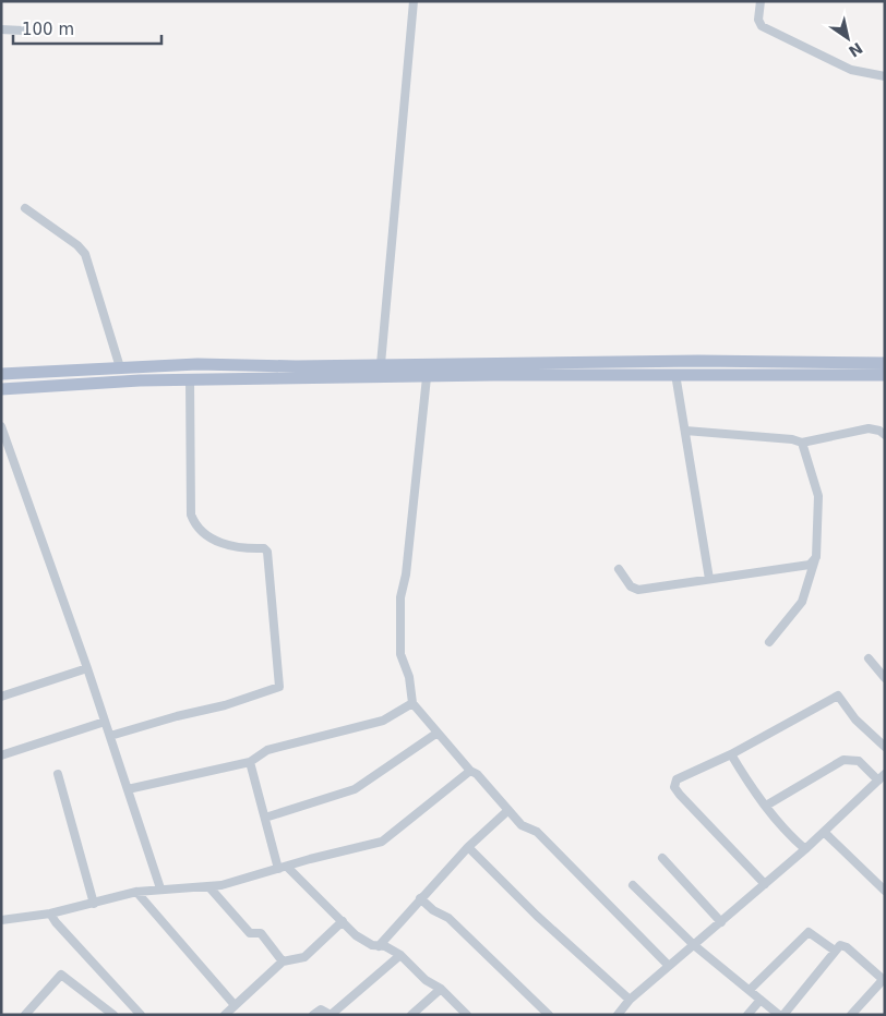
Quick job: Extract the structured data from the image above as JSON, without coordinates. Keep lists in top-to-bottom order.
{
  "scale_bar": "100 m",
  "north": "bottom right"
}
